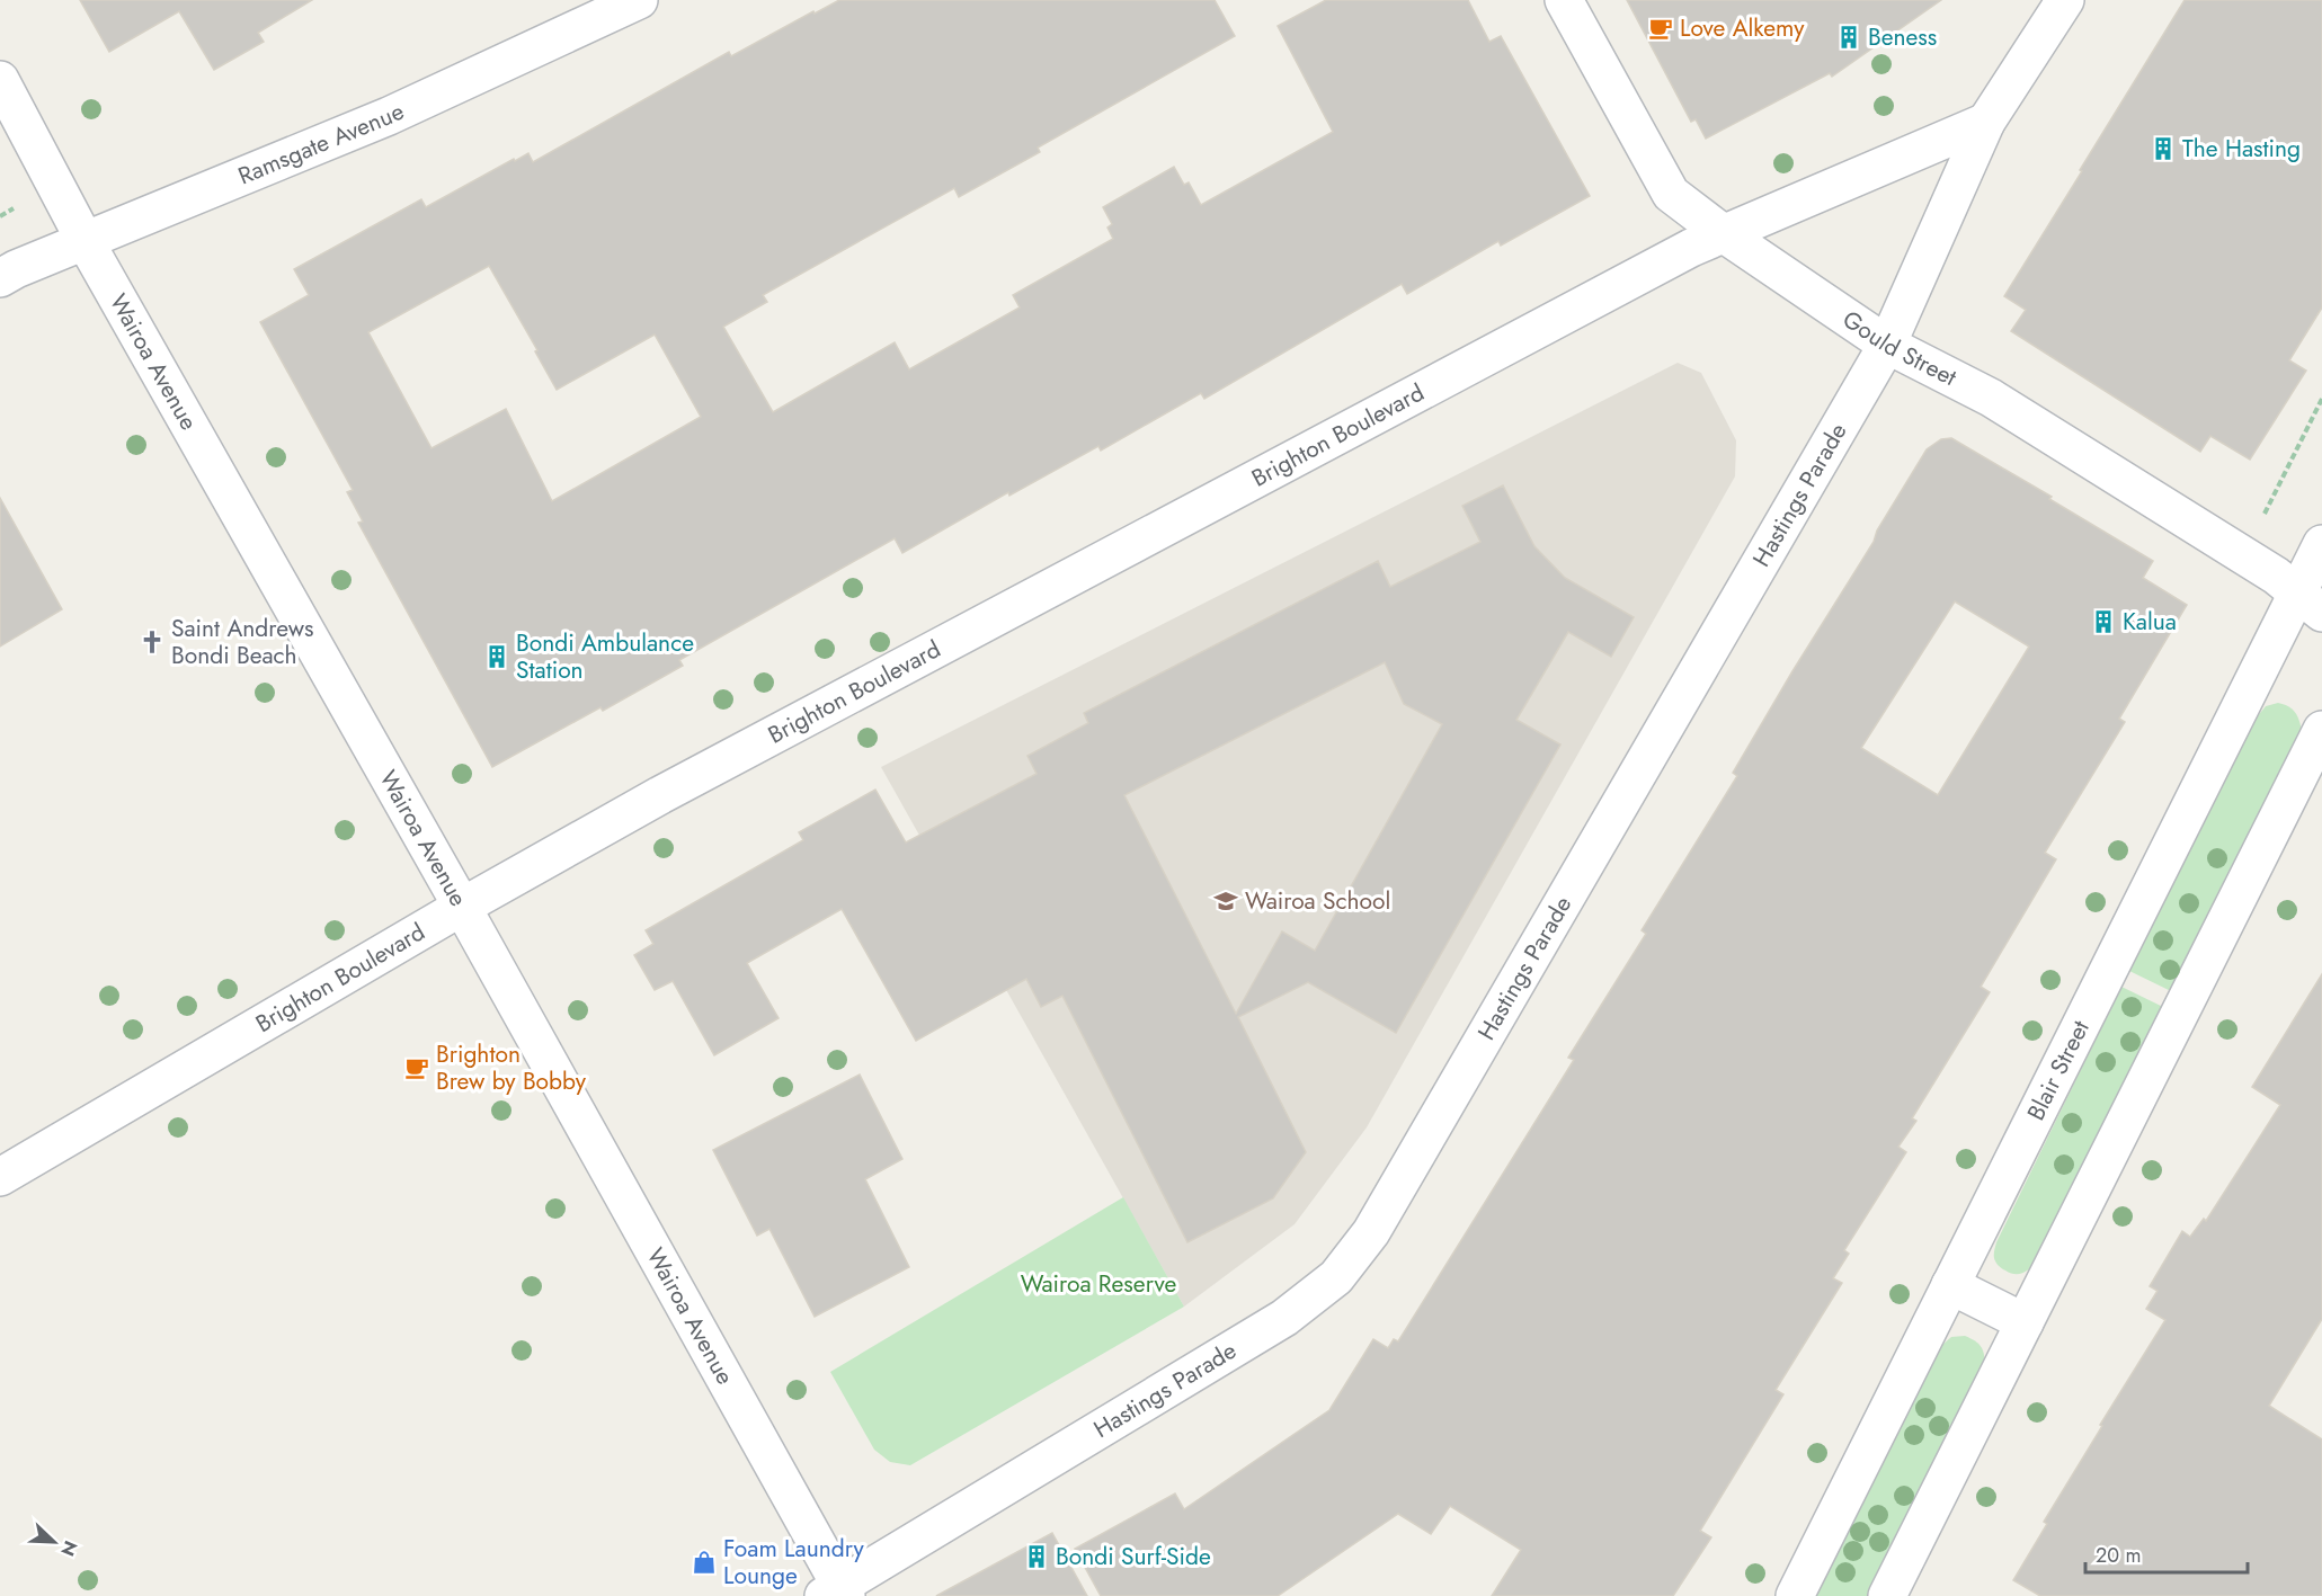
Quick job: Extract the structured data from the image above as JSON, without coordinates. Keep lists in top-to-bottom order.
{
  "streets": {
    "street": [
      "Ramsgate Avenue",
      "Gould Street",
      "Wairoa Avenue",
      "Brighton Boulevard",
      "Hastings Parade",
      "Blair Street"
    ]
  },
  "crossings": [
    ["Ramsgate Avenue", "Wairoa Avenue"],
    ["Gould Street", "Brighton Boulevard"],
    ["Gould Street", "Hastings Parade"],
    ["Gould Street", "Blair Street"],
    ["Wairoa Avenue", "Brighton Boulevard"],
    ["Wairoa Avenue", "Hastings Parade"]
  ],
  "parks": ["Wairoa Reserve"],
  "places": {
    "cafe": ["Love Alkemy", "Brighton Brew by Bobby"],
    "building": [
      "Beness",
      "The Hasting",
      "Kalua",
      "Bondi Ambulance Station",
      "Bondi Surf-Side"
    ],
    "church": ["Saint Andrews Bondi Beach"],
    "school or university": ["Wairoa School"],
    "shop": ["Foam Laundry Lounge"]
  },
  "scale_bar": "20 m",
  "north": "bottom right"
}
